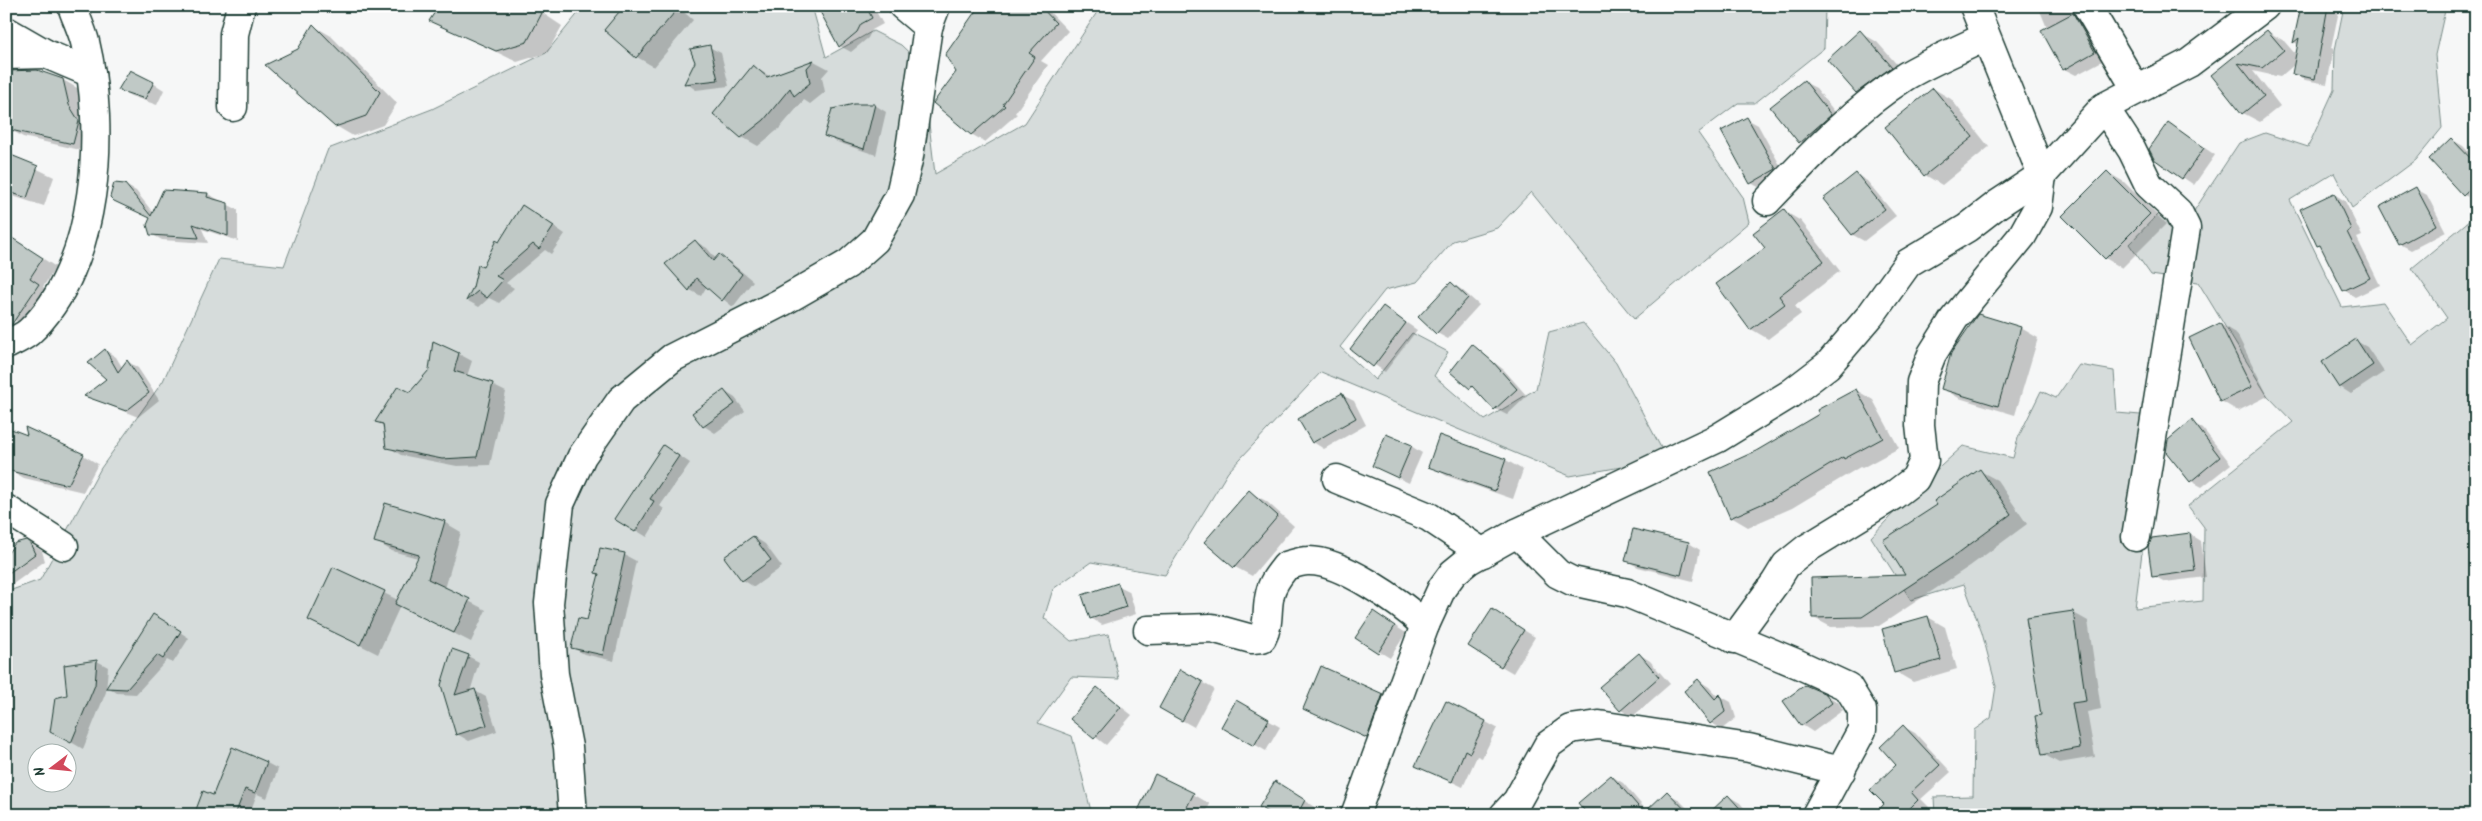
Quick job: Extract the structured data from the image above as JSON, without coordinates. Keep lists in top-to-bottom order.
{
  "north": "left"
}
